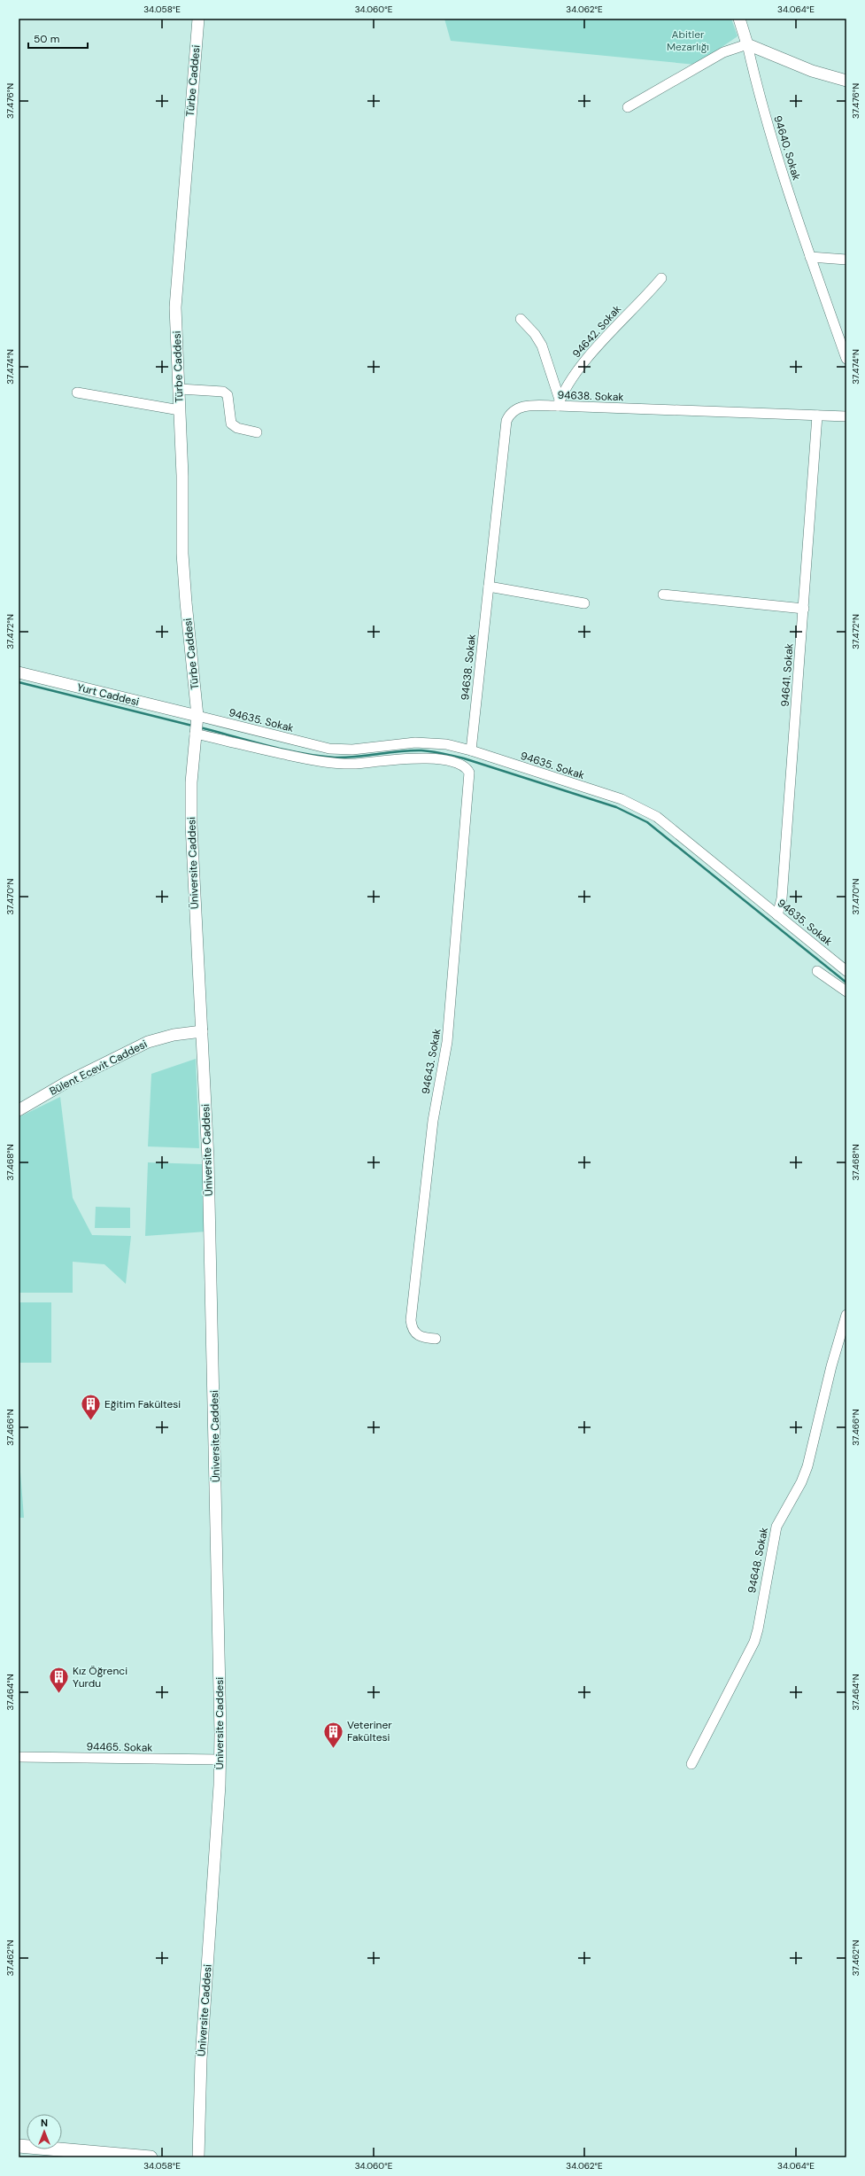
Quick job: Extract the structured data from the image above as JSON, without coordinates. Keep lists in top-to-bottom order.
{
  "streets": {
    "street": [
      "Türbe Caddesi",
      "94640. Sokak",
      "94642. Sokak",
      "94638. Sokak",
      "94641. Sokak",
      "Yurt Caddesi",
      "94635. Sokak",
      "Üniversite Caddesi",
      "94643. Sokak",
      "Bülent Ecevit Caddesi",
      "94648. Sokak",
      "94465. Sokak"
    ]
  },
  "crossings": [
    ["Türbe Caddesi", "Yurt Caddesi"],
    ["Türbe Caddesi", "94635. Sokak"],
    ["Türbe Caddesi", "Üniversite Caddesi"],
    ["94642. Sokak", "94638. Sokak"],
    ["94638. Sokak", "94641. Sokak"],
    ["94638. Sokak", "94635. Sokak"],
    ["94641. Sokak", "94635. Sokak"],
    ["Yurt Caddesi", "94635. Sokak"],
    ["Yurt Caddesi", "Üniversite Caddesi"],
    ["94635. Sokak", "Üniversite Caddesi"],
    ["Üniversite Caddesi", "94643. Sokak"],
    ["Üniversite Caddesi", "Bülent Ecevit Caddesi"],
    ["Üniversite Caddesi", "94465. Sokak"]
  ],
  "parks": ["Abitler Mezarlığı"],
  "places": {
    "building": ["Eğitim Fakültesi", "Kız Öğrenci Yurdu", "Veteriner Fakültesi"]
  },
  "scale_bar": "50 m",
  "north": "top",
  "coordinates": [
    "34.058°E",
    "34.060°E",
    "34.062°E",
    "34.064°E",
    "37.476°N",
    "37.474°N",
    "37.472°N",
    "37.470°N",
    "37.468°N",
    "37.466°N",
    "37.464°N",
    "37.462°N"
  ]
}
